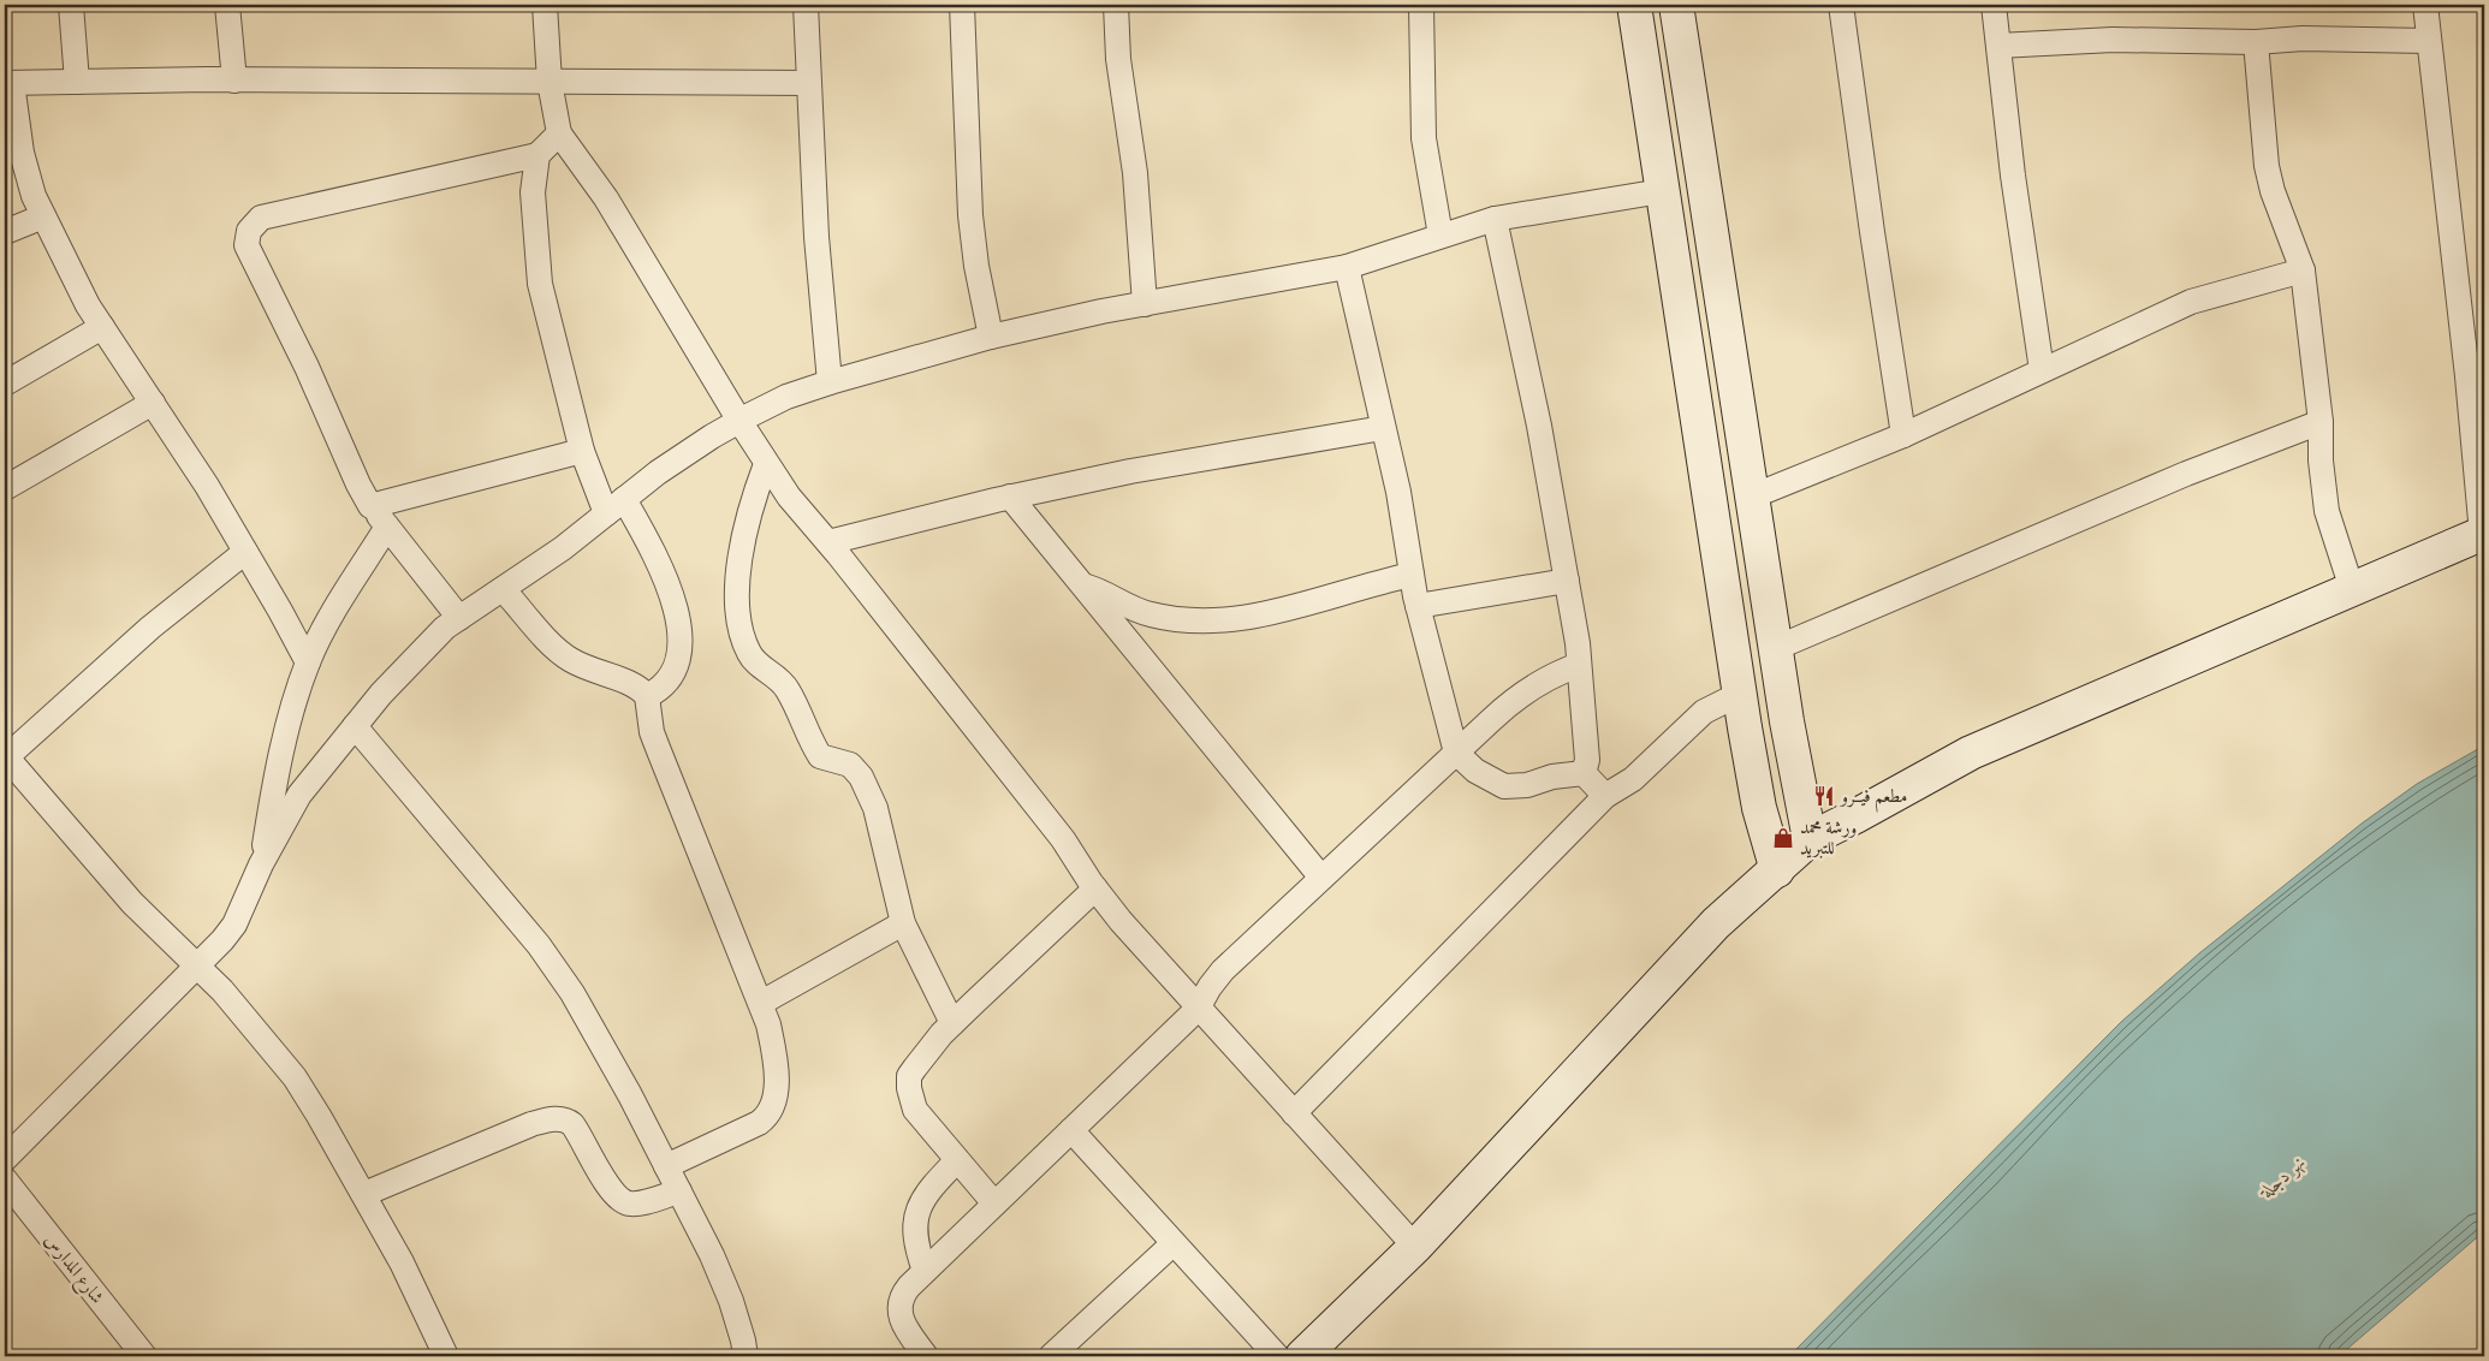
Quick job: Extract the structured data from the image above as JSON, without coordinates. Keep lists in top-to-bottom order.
{
  "streets": {
    "street": ["شارع المدارس"]
  },
  "water": ["نهر دجلة"],
  "places": {
    "restaurant": ["مطعم فيــرو"],
    "shop": ["ورشة محمد للتبريد"]
  }
}
